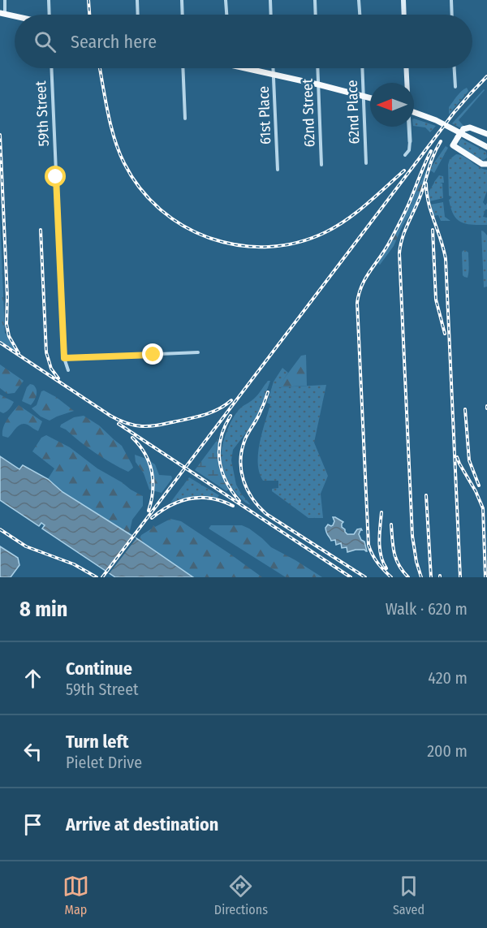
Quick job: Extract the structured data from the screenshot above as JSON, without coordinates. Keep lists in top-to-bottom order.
{
  "streets": {
    "street": [
      "62nd Place",
      "62nd Street",
      "59th Street",
      "61st Place"
    ]
  },
  "north": "left",
  "page": {
    "search": "Search here",
    "heading": ["8 min", "Walk · 620 m"],
    "list": [
      ["Continue", "59th Street", "420 m"],
      ["Turn left", "Pielet Drive", "200 m"],
      "Arrive at destination"
    ],
    "nav": ["Map", "Directions", "Saved"]
  }
}
